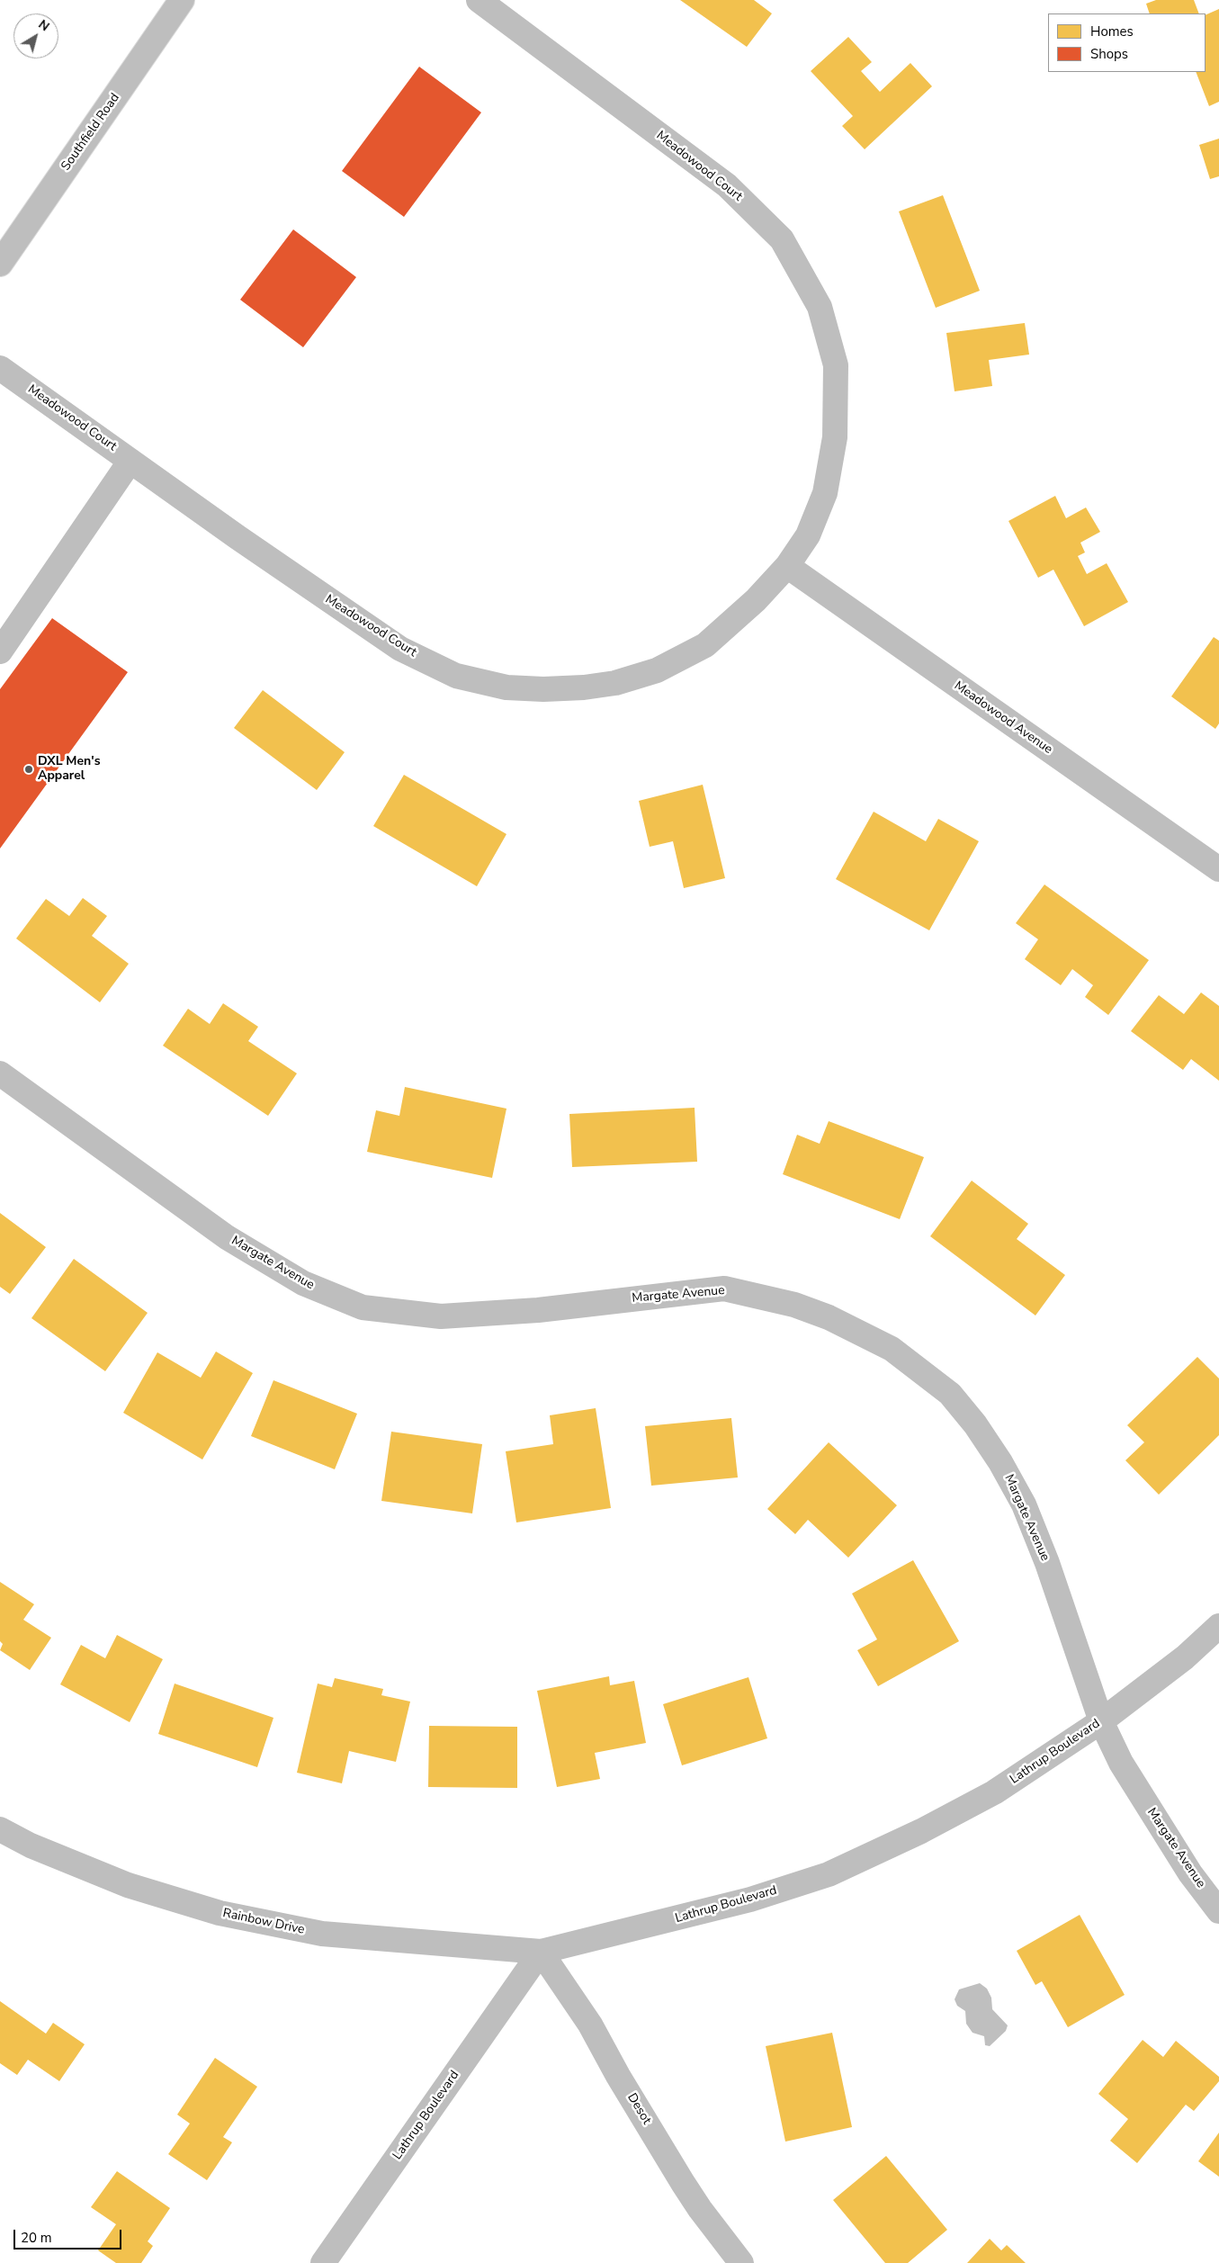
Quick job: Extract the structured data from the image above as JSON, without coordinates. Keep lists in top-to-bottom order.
{
  "streets": {
    "street": [
      "Southfield Road",
      "Meadowood Court",
      "Meadowood Avenue",
      "Margate Avenue",
      "Lathrup Boulevard",
      "Rainbow Drive",
      "Desot"
    ]
  },
  "crossings": [
    ["Meadowood Court", "Meadowood Avenue"],
    ["Margate Avenue", "Lathrup Boulevard"],
    ["Lathrup Boulevard", "Rainbow Drive"],
    ["Lathrup Boulevard", "Desot"],
    ["Rainbow Drive", "Desot"]
  ],
  "places": ["DXL Men's Apparel"],
  "legend": ["Homes", "Shops"],
  "scale_bar": "20 m",
  "north": "top right"
}
